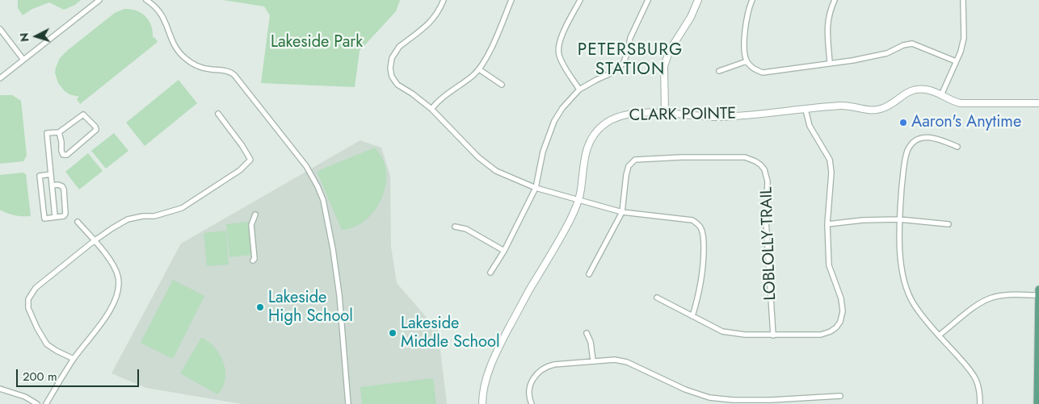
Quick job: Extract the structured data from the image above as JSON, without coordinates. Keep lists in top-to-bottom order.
{
  "streets": {
    "street": ["CLARK POINTE", "LOBLOLLY TRAIL"]
  },
  "districts": ["PETERSBURG STATION"],
  "parks": ["Lakeside Park"],
  "places": ["Aaron's Anytime", "Lakeside High School", "Lakeside Middle School"],
  "scale_bar": "200 m",
  "north": "left"
}
